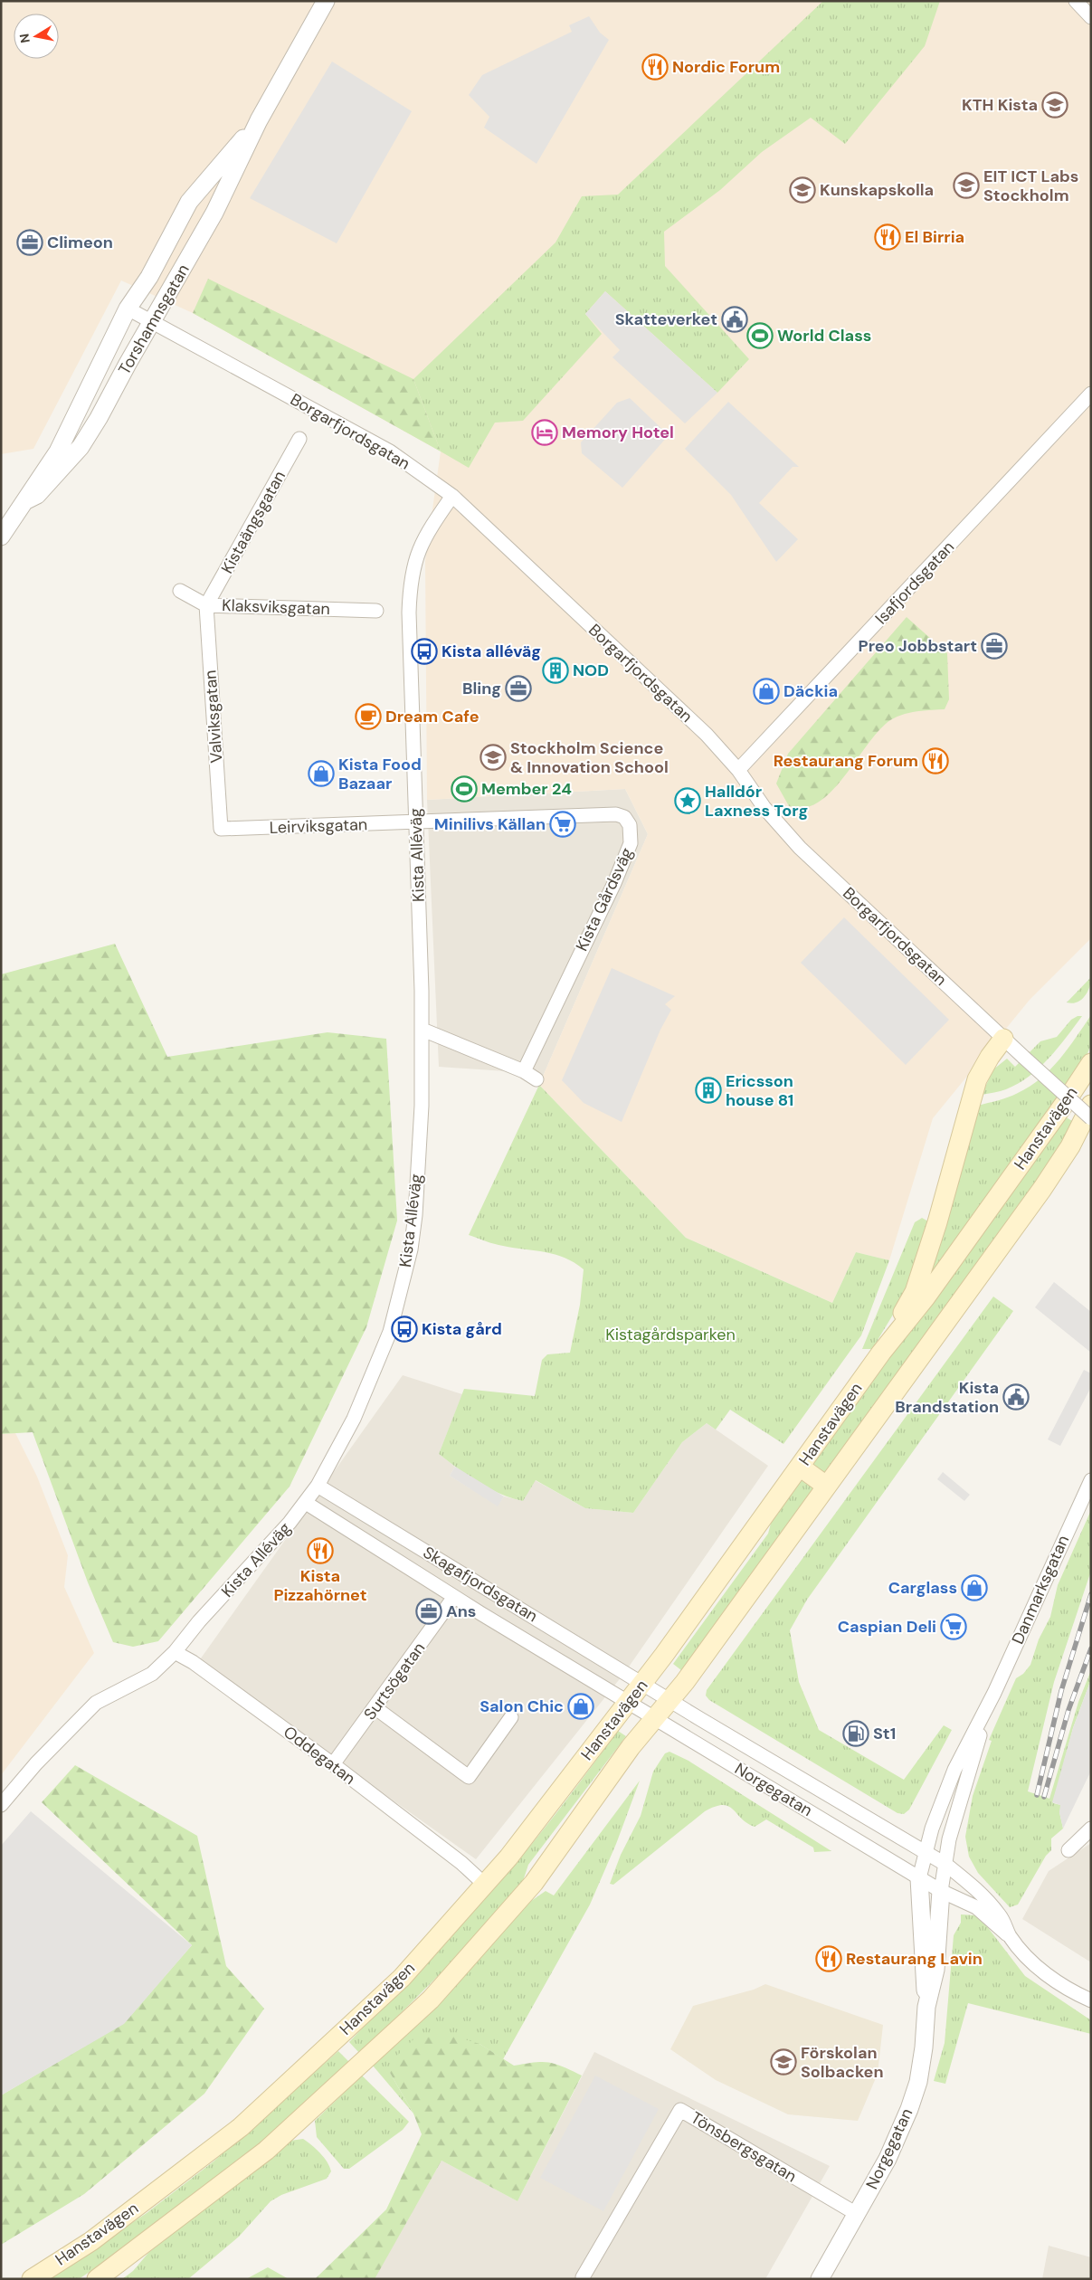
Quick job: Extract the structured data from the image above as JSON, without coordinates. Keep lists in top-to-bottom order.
{
  "streets": {
    "main road": ["Hanstavägen"],
    "street": [
      "Torshamnsgatan",
      "Borgarfjordsgatan",
      "Kistaängsgatan",
      "Isafjordsgatan",
      "Klaksviksgatan",
      "Valviksgatan",
      "Leirviksgatan",
      "Kista Alléväg",
      "Kista Gårdsväg",
      "Skagafjordsgatan",
      "Danmarksgatan",
      "Surtsögatan",
      "Oddegatan",
      "Norgegatan",
      "Tönsbergsgatan"
    ]
  },
  "crossings": [
    ["Torshamnsgatan", "Borgarfjordsgatan"],
    ["Borgarfjordsgatan", "Isafjordsgatan"],
    ["Borgarfjordsgatan", "Kista Alléväg"],
    ["Kistaängsgatan", "Klaksviksgatan"],
    ["Kistaängsgatan", "Valviksgatan"],
    ["Klaksviksgatan", "Valviksgatan"],
    ["Valviksgatan", "Leirviksgatan"],
    ["Leirviksgatan", "Kista Alléväg"],
    ["Leirviksgatan", "Kista Gårdsväg"],
    ["Kista Alléväg", "Kista Gårdsväg"],
    ["Kista Alléväg", "Skagafjordsgatan"],
    ["Kista Alléväg", "Oddegatan"],
    ["Hanstavägen", "Skagafjordsgatan"],
    ["Hanstavägen", "Oddegatan"],
    ["Hanstavägen", "Norgegatan"],
    ["Skagafjordsgatan", "Surtsögatan"],
    ["Skagafjordsgatan", "Norgegatan"],
    ["Danmarksgatan", "Norgegatan"],
    ["Surtsögatan", "Oddegatan"],
    ["Norgegatan", "Tönsbergsgatan"]
  ],
  "parks": ["Kistagårdsparken"],
  "places": {
    "restaurant": [
      "Nordic Forum",
      "El Birria",
      "Restaurang Forum",
      "Kista Pizzahörnet",
      "Restaurang Lavin"
    ],
    "school or university": [
      "KTH Kista",
      "EIT ICT Labs Stockholm",
      "Kunskapskolla",
      "Stockholm Science & Innovation School",
      "Förskolan Solbacken"
    ],
    "office": [
      "Climeon",
      "Preo Jobbstart",
      "Bling",
      "Ans"
    ],
    "public building": ["Skatteverket", "Kista Brandstation"],
    "sports": ["World Class", "Member 24"],
    "hotel": ["Memory Hotel"],
    "bus stop": ["Kista alléväg", "Kista gård"],
    "building": ["NOD", "Ericsson house 81"],
    "shop": [
      "Däckia",
      "Kista Food Bazaar",
      "Carglass",
      "Salon Chic"
    ],
    "cafe": ["Dream Cafe"],
    "place": ["Halldór Laxness Torg"],
    "supermarket": ["Minilivs Källan", "Caspian Deli"],
    "fuel station": ["St1"]
  },
  "north": "left"
}
